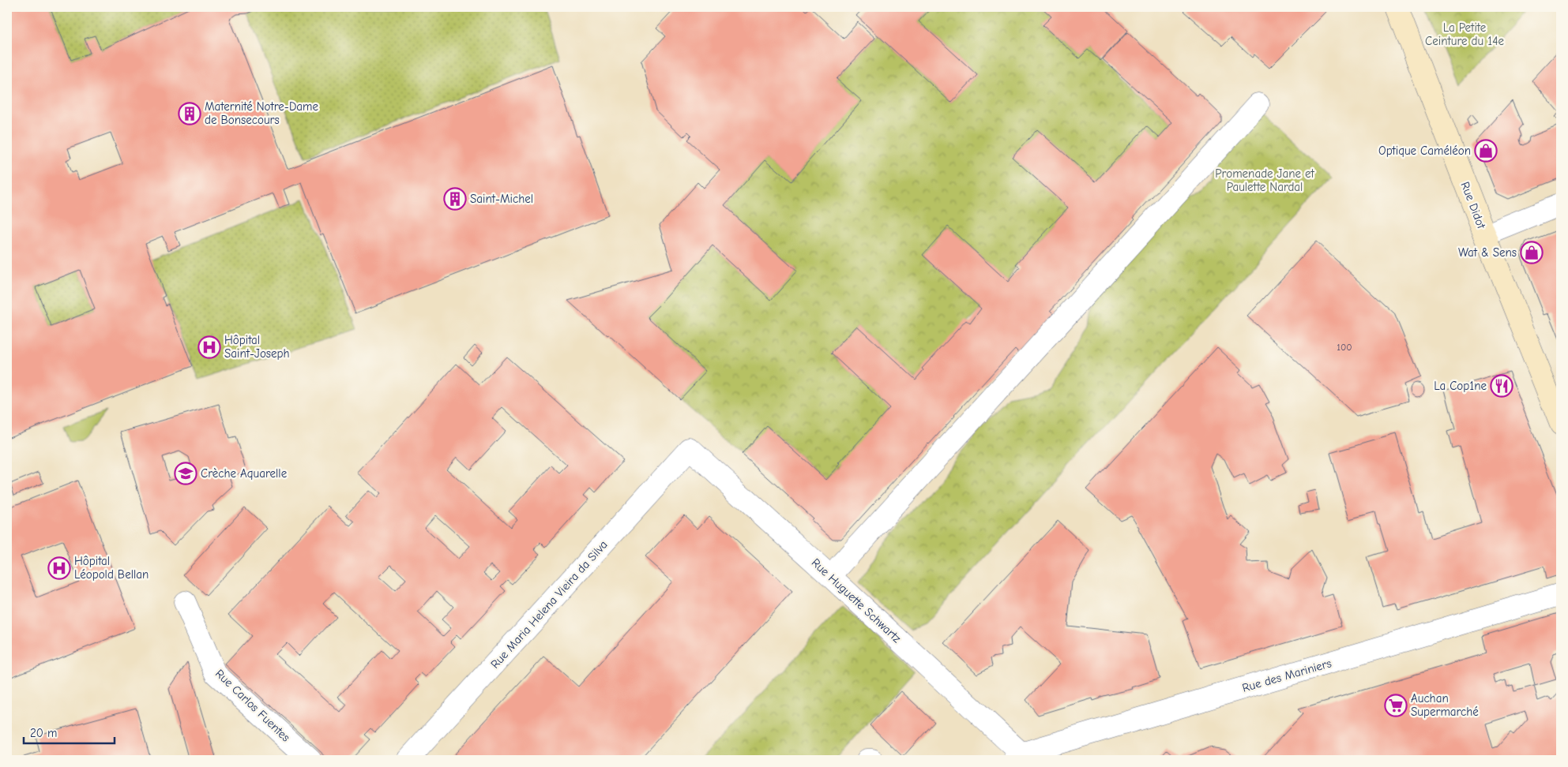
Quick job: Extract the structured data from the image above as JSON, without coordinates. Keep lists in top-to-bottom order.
{
  "streets": {
    "street": [
      "Rue Didot",
      "Rue Huguette Schwartz",
      "Rue Maria Helena Vieira da Silva",
      "Rue des Mariniers",
      "Rue Carlos Fuentes"
    ]
  },
  "crossings": [
    ["Rue Huguette Schwartz", "Rue Maria Helena Vieira da Silva"],
    ["Rue Huguette Schwartz", "Rue des Mariniers"]
  ],
  "parks": ["La Petite Ceinture du 14e", "Promenade Jane et Paulette Nardal"],
  "places": {
    "building": ["Maternité Notre-Dame de Bonsecours", "Saint-Michel"],
    "shop": ["Optique Caméléon", "Wat & Sens"],
    "hospital": ["Hôpital Saint-Joseph", "Hôpital Léopold Bellan"],
    "restaurant": ["La Cop1ne"],
    "school or university": ["Crèche Aquarelle"],
    "supermarket": ["Auchan Supermarché"]
  },
  "house_numbers": ["100"],
  "scale_bar": "20 m"
}
